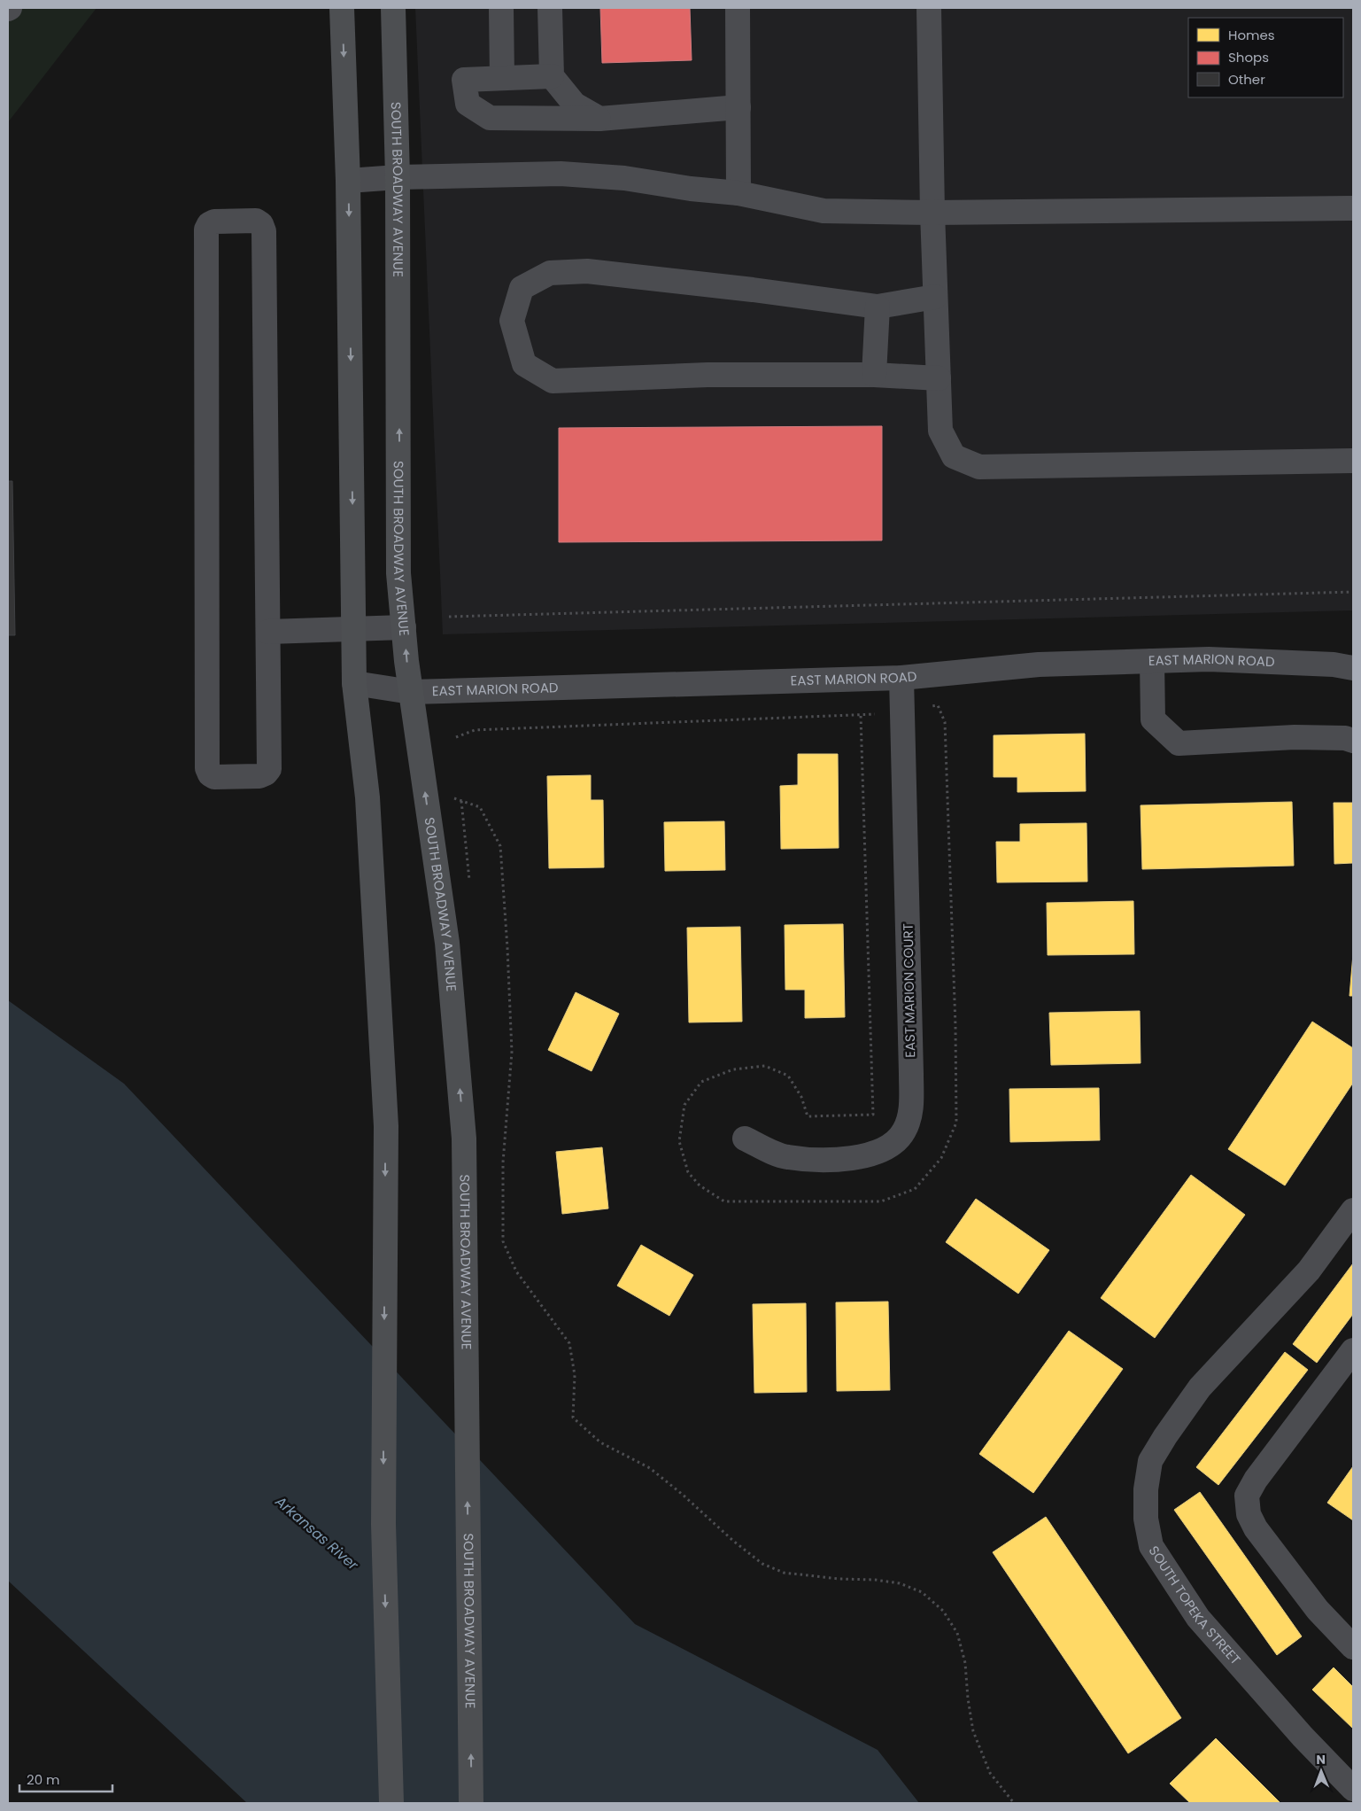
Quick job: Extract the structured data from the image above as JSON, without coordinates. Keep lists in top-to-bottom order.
{
  "streets": {
    "main road": ["SOUTH BROADWAY AVENUE"],
    "street": ["EAST MARION ROAD", "EAST MARION COURT", "SOUTH TOPEKA STREET"]
  },
  "crossings": [
    ["SOUTH BROADWAY AVENUE", "EAST MARION ROAD"],
    ["EAST MARION ROAD", "EAST MARION COURT"]
  ],
  "water": ["Arkansas River"],
  "legend": ["Homes", "Shops", "Other"],
  "scale_bar": "20 m",
  "north": "top"
}
